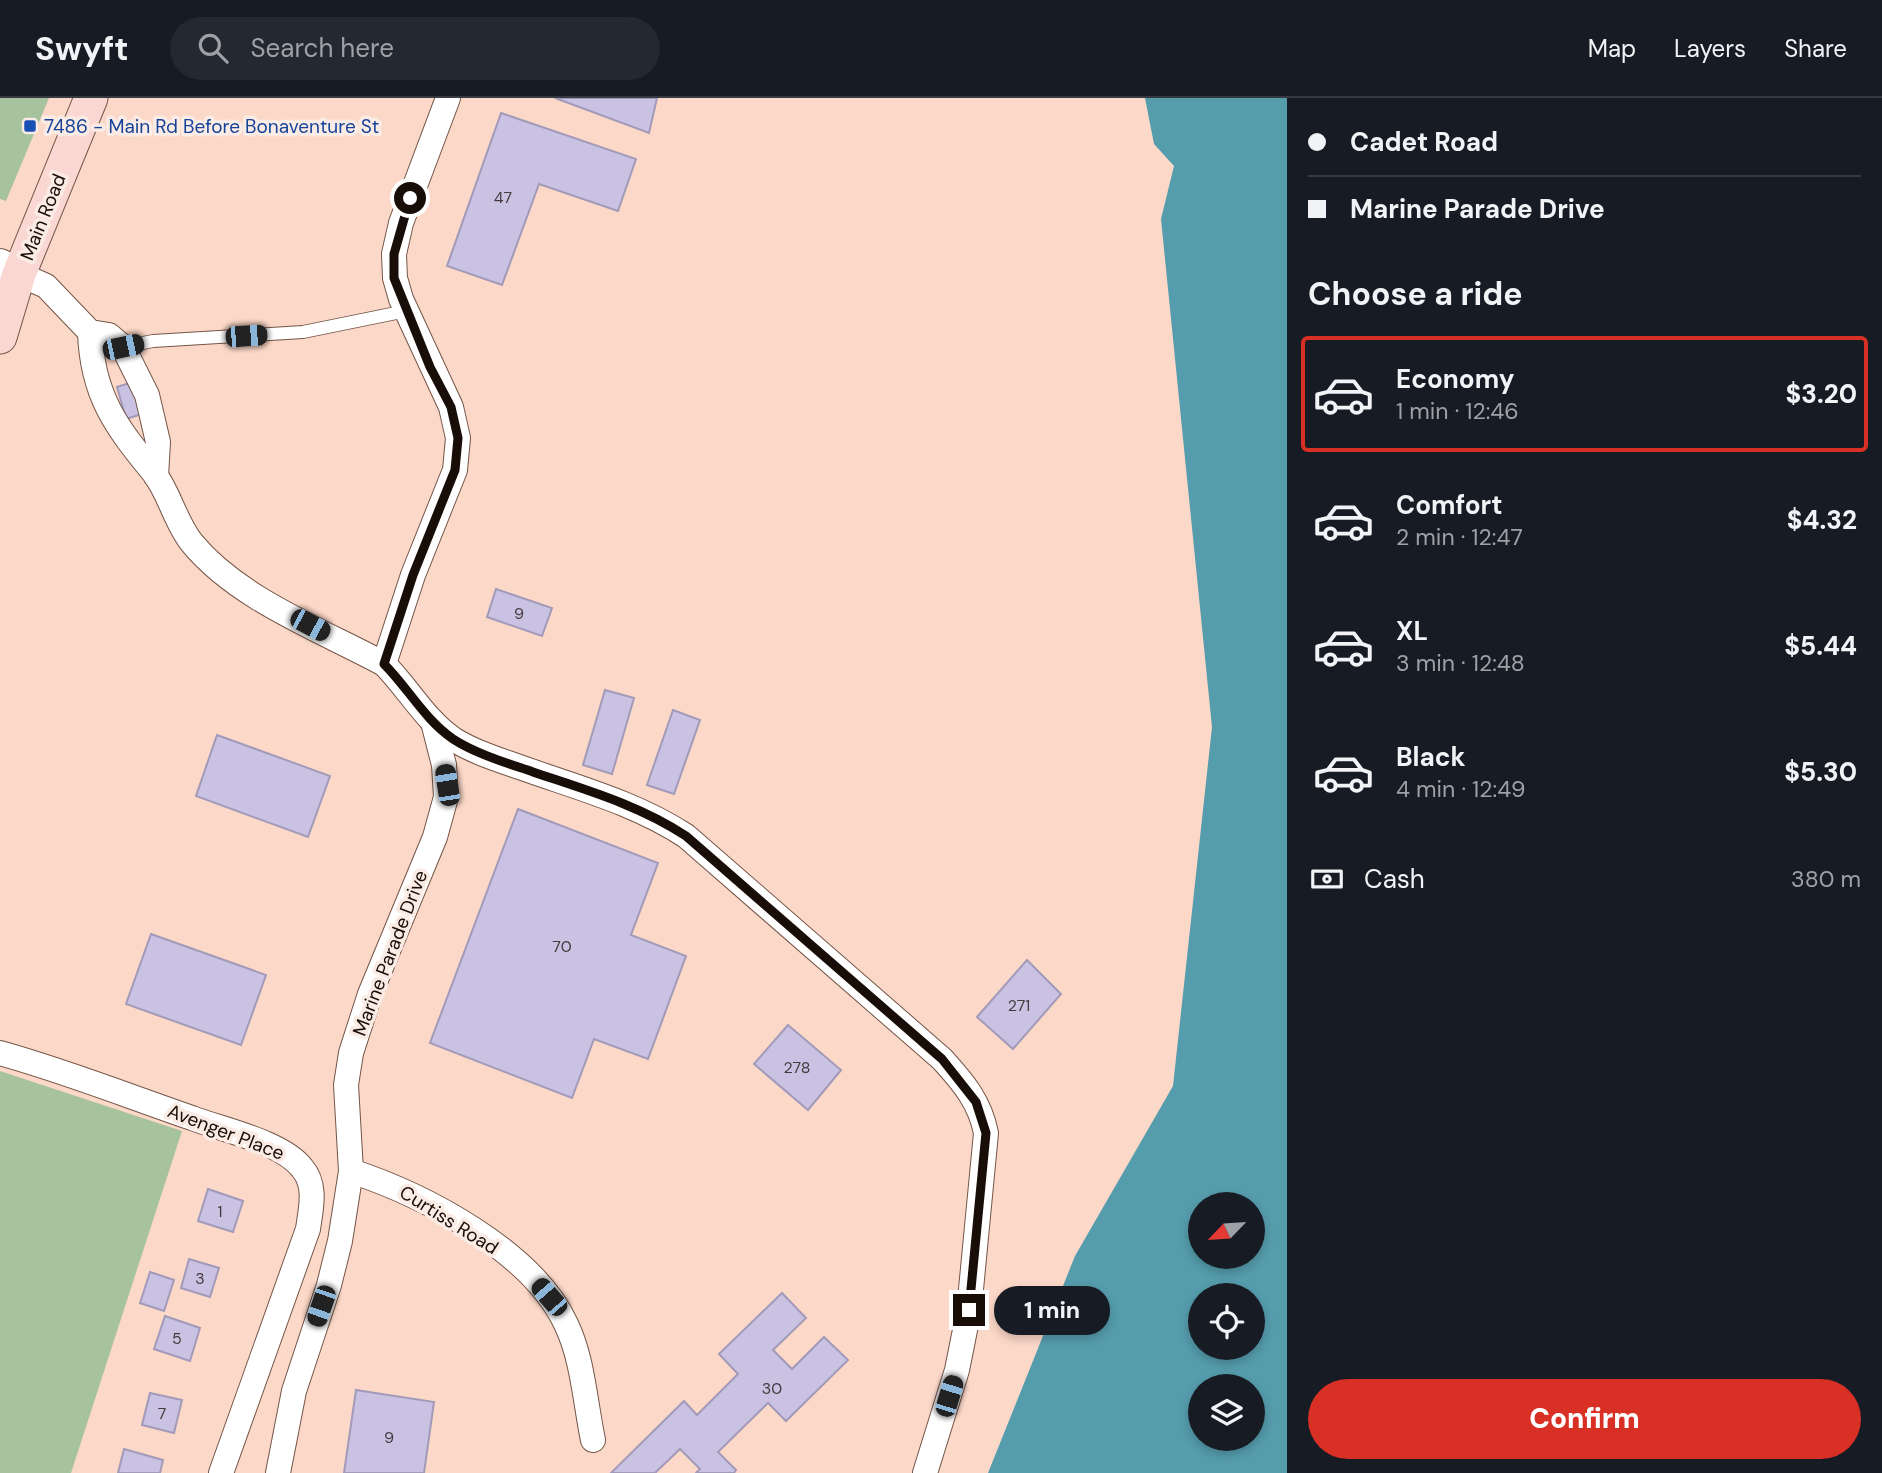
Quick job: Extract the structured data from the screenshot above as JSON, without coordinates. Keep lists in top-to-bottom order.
{
  "streets": {
    "main road": ["Main Road"],
    "street": ["Marine Parade Drive", "Avenger Place", "Curtiss Road"]
  },
  "crossings": [
    ["Marine Parade Drive", "Curtiss Road"]
  ],
  "places": {
    "transit": ["7486 - Main Rd Before Bonaventure St"]
  },
  "house_numbers": [
    "47",
    "9",
    "70",
    "271",
    "278",
    "1",
    "3",
    "5",
    "30",
    "7",
    "9"
  ],
  "north": "bottom left",
  "page": {
    "header": "Swyft",
    "search": "Search here",
    "nav": ["Map", "Layers", "Share"],
    "banner": ["Cadet Road", "Marine Parade Drive"],
    "heading": "Choose a ride",
    "list": [
      {
        "name": "Economy",
        "note": "1 min · 12:46",
        "value": "$3.20"
      },
      {
        "name": "Comfort",
        "note": "2 min · 12:47",
        "value": "$4.32"
      },
      {
        "name": "XL",
        "note": "3 min · 12:48",
        "value": "$5.44"
      },
      {
        "name": "Black",
        "note": "4 min · 12:49",
        "value": "$5.30"
      }
    ],
    "pay": ["Cash", "380 m"],
    "bubble": "1 min",
    "buttons": "Confirm"
  }
}
